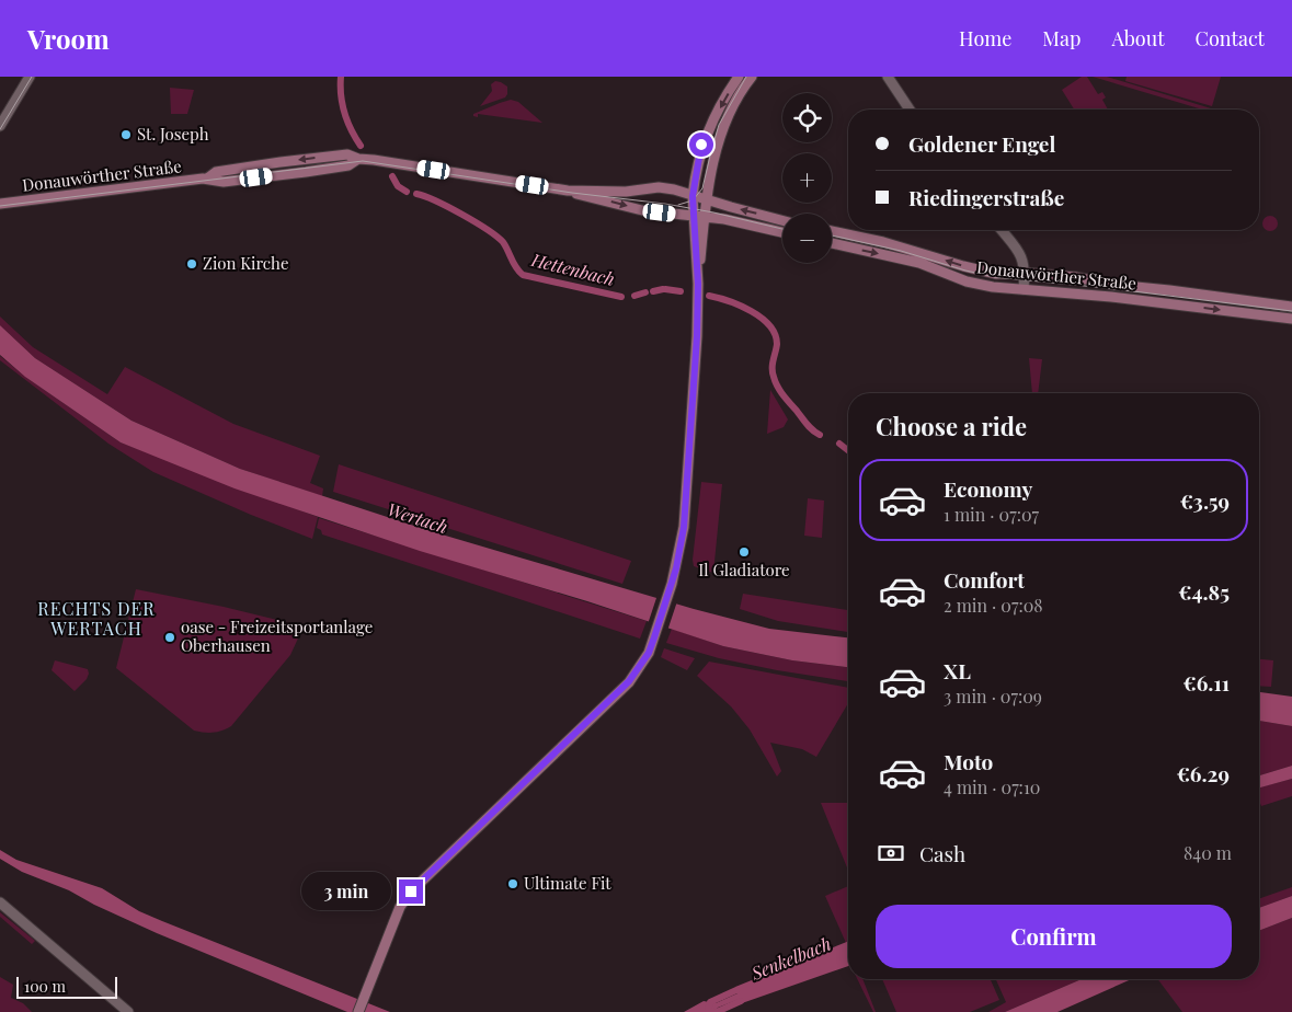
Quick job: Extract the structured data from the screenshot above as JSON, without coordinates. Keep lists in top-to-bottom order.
{
  "streets": {
    "main road": ["Donauwörther Straße"]
  },
  "districts": ["RECHTS DER WERTACH"],
  "water": ["Hettenbach", "Wertach", "Senkelbach"],
  "places": [
    "St. Joseph",
    "Zion Kirche",
    "Il Gladiatore",
    "oase - Freizeitsportanlage Oberhausen",
    "Ultimate Fit"
  ],
  "scale_bar": "100 m",
  "page": {
    "header": "Vroom",
    "nav": [
      "Home",
      "Map",
      "About",
      "Contact"
    ],
    "map_buttons": ["+", "−"],
    "banner": ["Goldener Engel", "Riedingerstraße"],
    "heading": "Choose a ride",
    "list": [
      {
        "name": "Economy",
        "note": "1 min · 07:07",
        "value": "€3.59"
      },
      {
        "name": "Comfort",
        "note": "2 min · 07:08",
        "value": "€4.85"
      },
      {
        "name": "XL",
        "note": "3 min · 07:09",
        "value": "€6.11"
      },
      {
        "name": "Moto",
        "note": "4 min · 07:10",
        "value": "€6.29"
      }
    ],
    "pay": ["Cash", "840 m"],
    "bubble": "3 min",
    "buttons": "Confirm",
    "scale": "100 m"
  }
}
